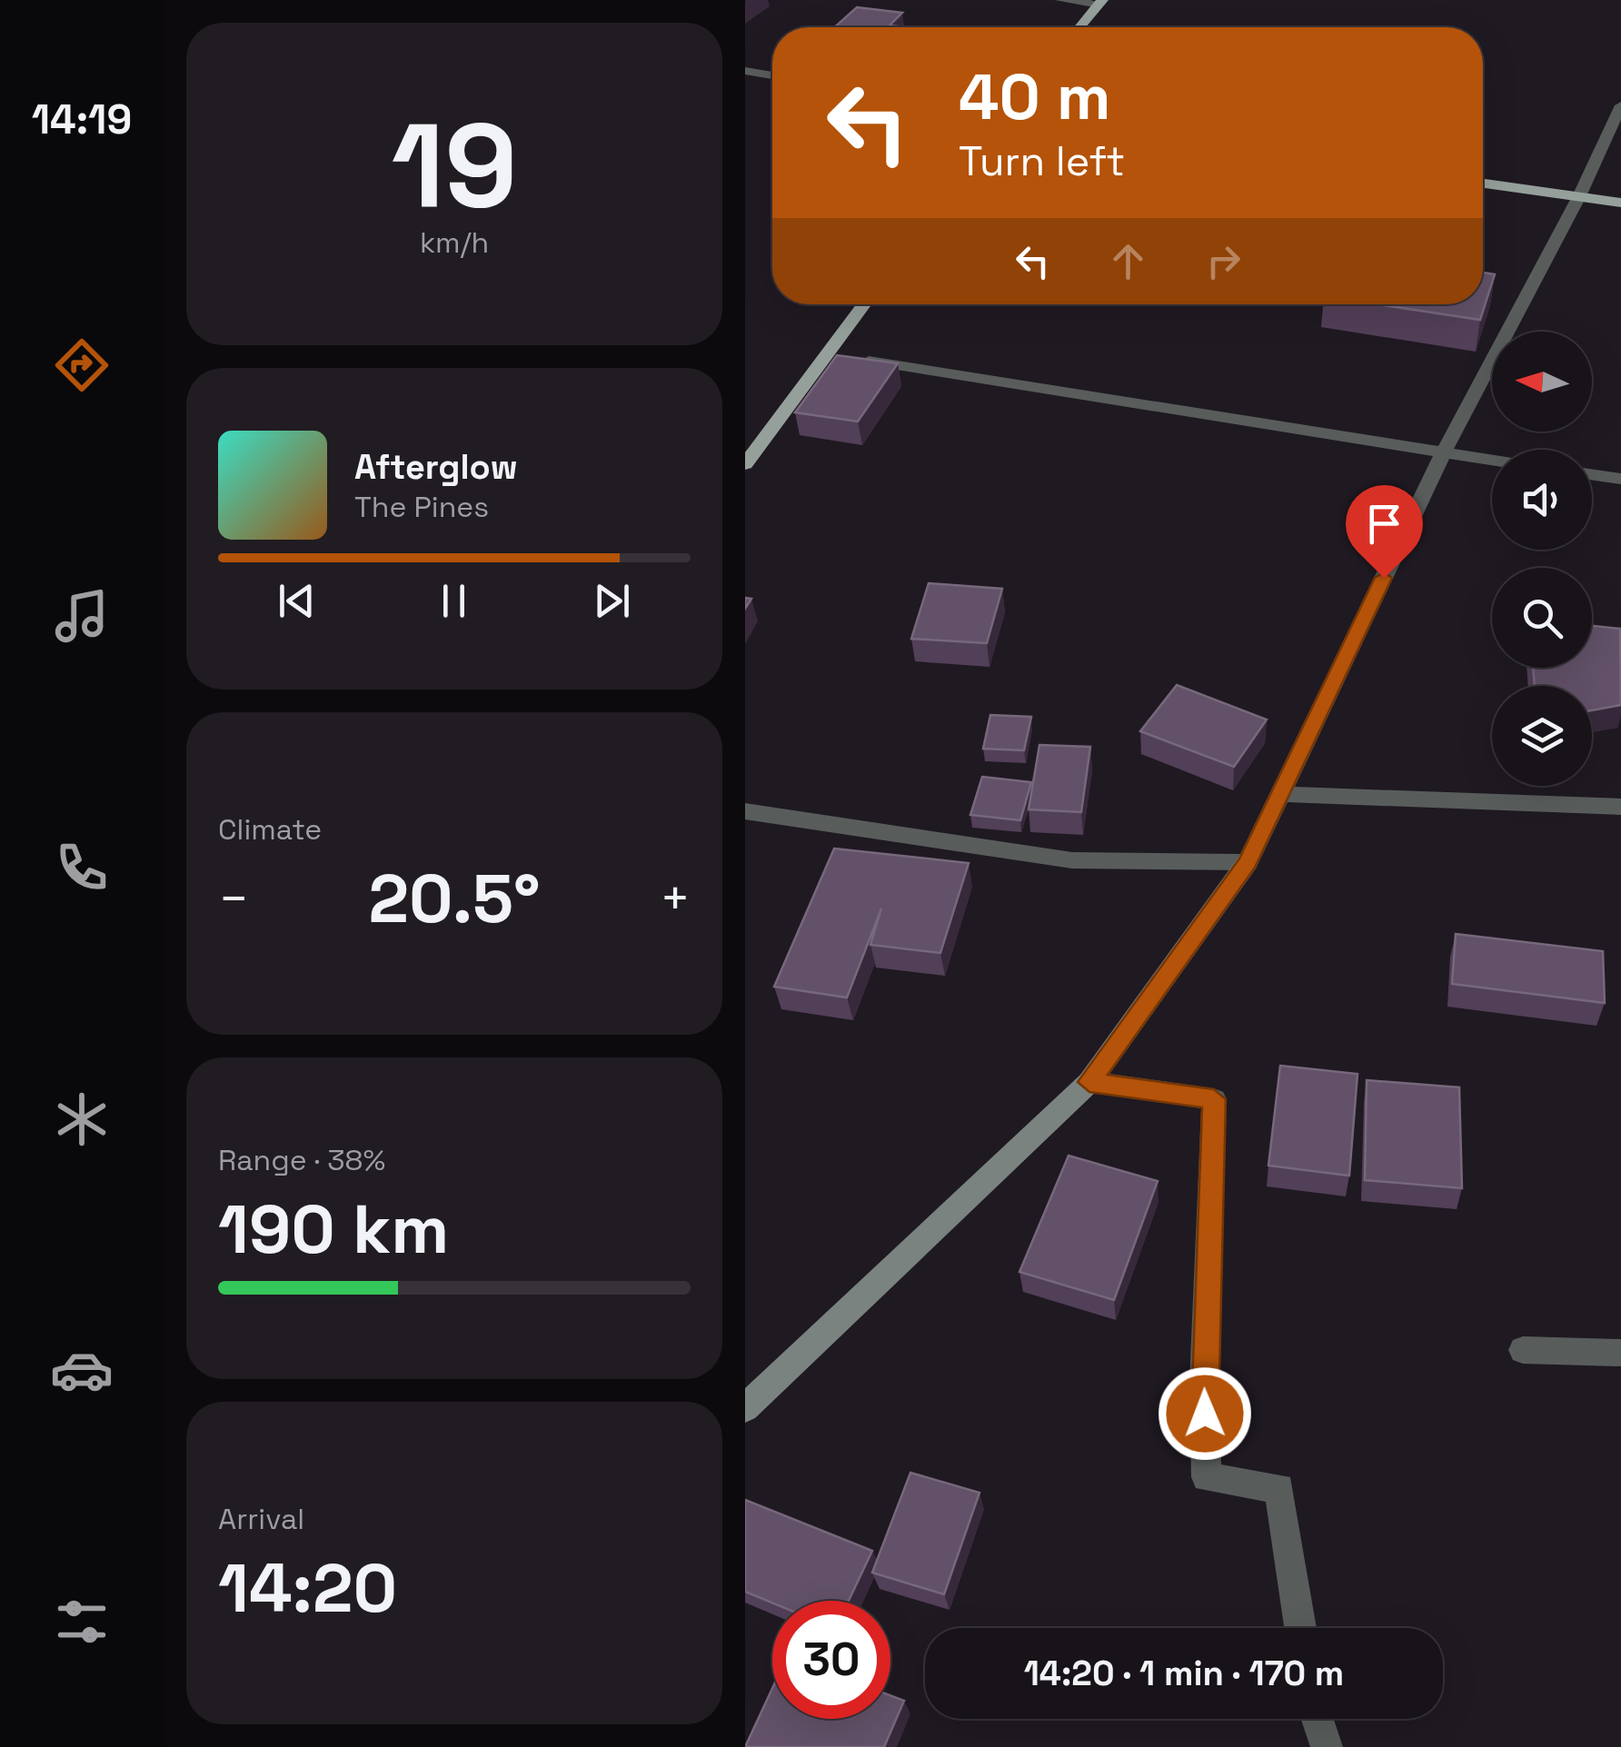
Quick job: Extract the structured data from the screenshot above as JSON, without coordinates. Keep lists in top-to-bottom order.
{
  "north": "left",
  "page": {
    "tabs": "14:19",
    "tile": [
      ["19", "km/h"],
      "Climate",
      ["Range · 38%", "190 km"],
      ["Arrival", "14:20"]
    ],
    "turn": ["40 m", "Turn left"],
    "song": ["Afterglow", "The Pines"],
    "heat": ["−", "20.5°", "+"],
    "limit": "30",
    "trip": "14:20 · 1 min · 170 m"
  }
}
